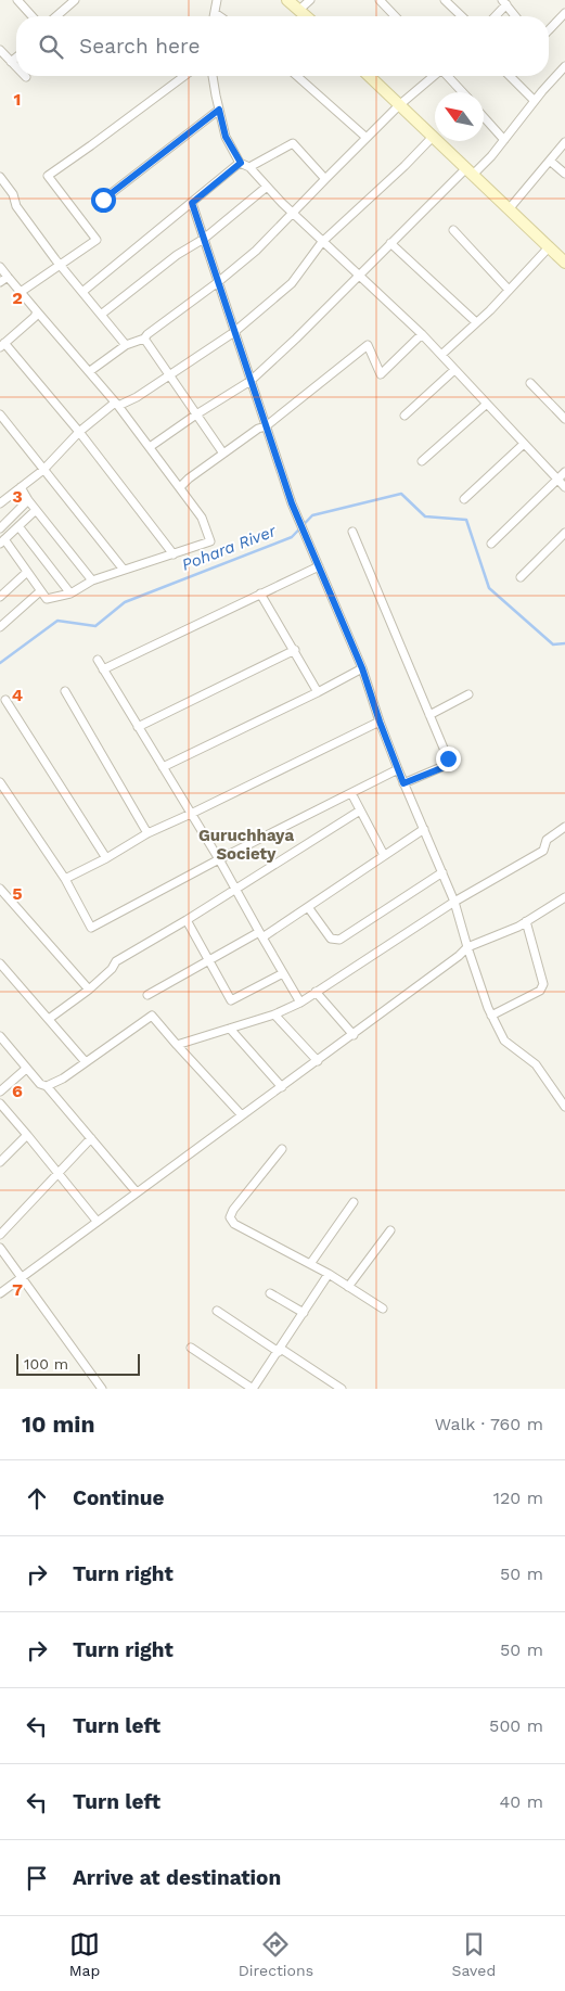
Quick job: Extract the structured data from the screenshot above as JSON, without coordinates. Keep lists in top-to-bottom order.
{
  "districts": ["Guruchhaya Society"],
  "water": ["Pohara River"],
  "scale_bar": "100 m",
  "north": "top left",
  "page": {
    "search": "Search here",
    "scale": "100 m",
    "heading": ["10 min", "Walk · 760 m"],
    "list": [
      ["Continue", "120 m"],
      ["Turn right", "50 m"],
      ["Turn right", "50 m"],
      ["Turn left", "500 m"],
      ["Turn left", "40 m"],
      "Arrive at destination"
    ],
    "nav": ["Map", "Directions", "Saved"]
  },
  "grid": {
    "rows": [
      "1",
      "2",
      "3",
      "4",
      "5",
      "6",
      "7"
    ]
  }
}
